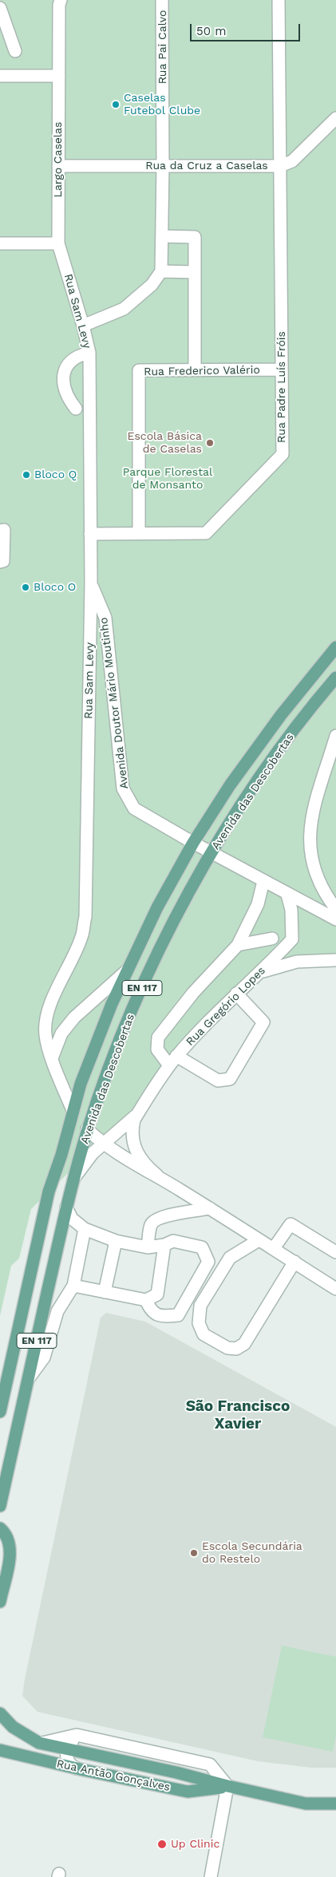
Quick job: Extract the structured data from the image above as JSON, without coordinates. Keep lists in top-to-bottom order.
{
  "streets": {
    "main road": ["Avenida das Descobertas", "EN 117", "Rua Antão Gonçalves"],
    "street": [
      "Rua Pai Calvo",
      "Largo Caselas",
      "Rua da Cruz a Caselas",
      "Rua Sam Levy",
      "Rua Frederico Valério",
      "Rua Padre Luís Fróis",
      "Avenida Doutor Mário Moutinho",
      "Rua Gregório Lopes"
    ]
  },
  "crossings": [
    ["Rua Pai Calvo", "Rua da Cruz a Caselas"],
    ["Largo Caselas", "Rua da Cruz a Caselas"],
    ["Largo Caselas", "Rua Sam Levy"],
    ["Rua da Cruz a Caselas", "Rua Padre Luís Fróis"],
    ["Rua Sam Levy", "Rua Padre Luís Fróis"],
    ["Rua Sam Levy", "Avenida Doutor Mário Moutinho"],
    ["Rua Sam Levy", "Avenida das Descobertas"],
    ["Rua Frederico Valério", "Rua Padre Luís Fróis"],
    ["Avenida Doutor Mário Moutinho", "Avenida das Descobertas"],
    ["Avenida Doutor Mário Moutinho", "Rua Gregório Lopes"],
    ["Avenida das Descobertas", "Rua Gregório Lopes"]
  ],
  "districts": ["São Francisco Xavier"],
  "parks": ["Parque Florestal de Monsanto"],
  "places": [
    "Caselas Futebol Clube",
    "Escola Básica de Caselas",
    "Bloco Q",
    "Bloco O",
    "Escola Secundária do Restelo",
    "Up Clinic"
  ],
  "scale_bar": "50 m"
}
